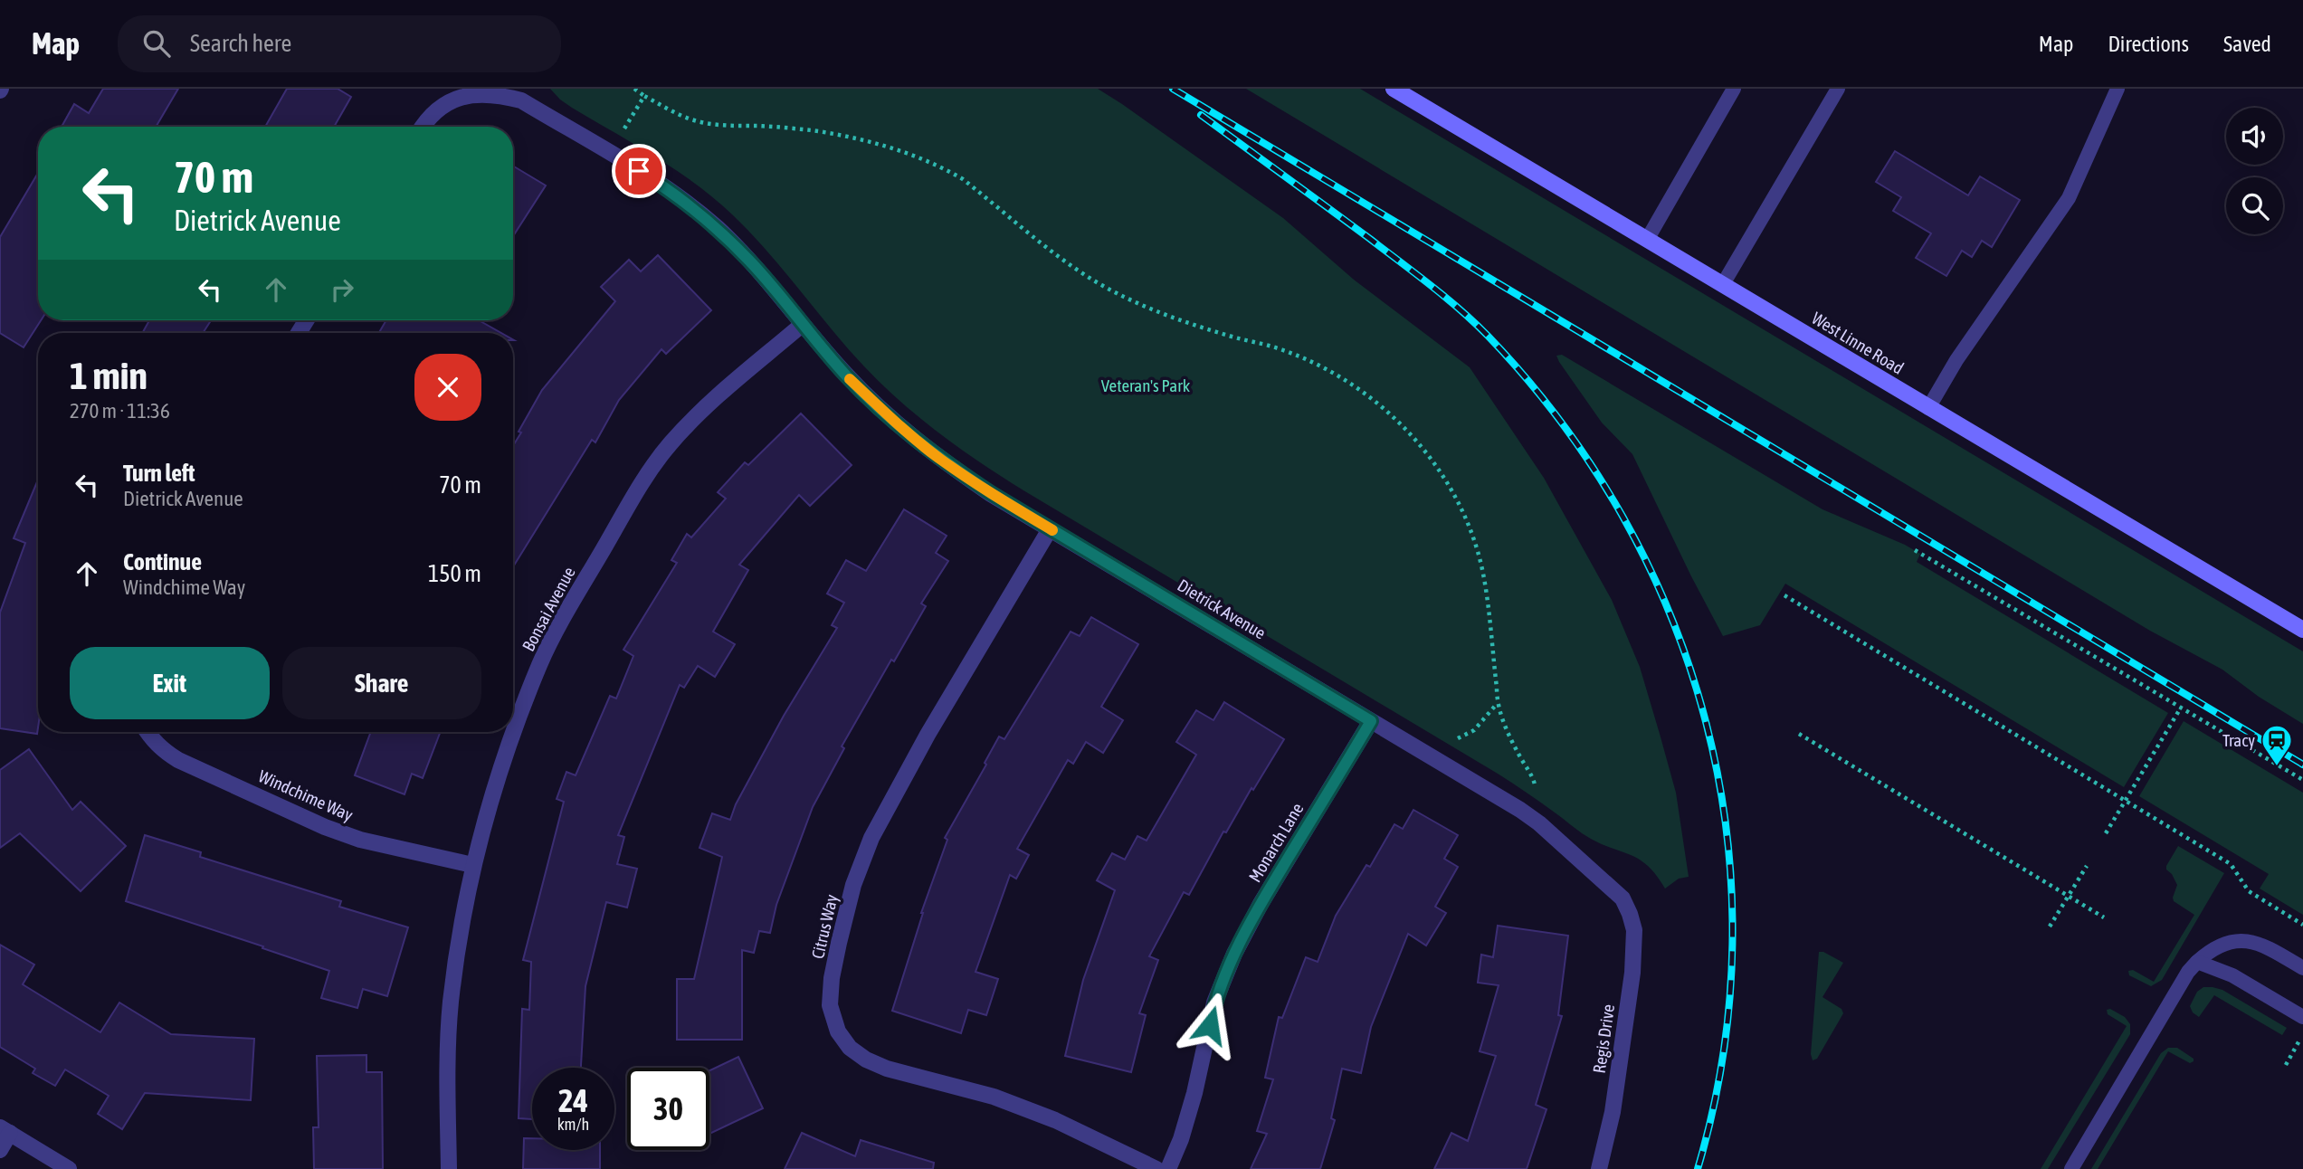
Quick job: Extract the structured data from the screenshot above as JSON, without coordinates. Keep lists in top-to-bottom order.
{
  "streets": {
    "street": [
      "West Linne Road",
      "Bonsai Avenue",
      "Dietrick Avenue",
      "Windchime Way",
      "Monarch Lane",
      "Citrus Way",
      "Regis Drive"
    ]
  },
  "crossings": [
    ["Bonsai Avenue", "Dietrick Avenue"],
    ["Bonsai Avenue", "Windchime Way"],
    ["Dietrick Avenue", "Monarch Lane"],
    ["Dietrick Avenue", "Citrus Way"],
    ["Dietrick Avenue", "Regis Drive"]
  ],
  "parks": ["Veteran's Park"],
  "places": {
    "station": ["Tracy"]
  },
  "page": {
    "header": "Map",
    "search": "Search here",
    "nav": ["Map", "Directions", "Saved"],
    "turn": ["70 m", "Dietrick Avenue"],
    "heading": ["1 min", "270 m · 11:36"],
    "list": [
      {
        "name": "Turn left",
        "note": "Dietrick Avenue",
        "value": "70 m"
      },
      {
        "name": "Continue",
        "note": "Windchime Way",
        "value": "150 m"
      }
    ],
    "buttons": ["Exit", "Share"],
    "speed": "24 km/h",
    "limit": "30"
  }
}
